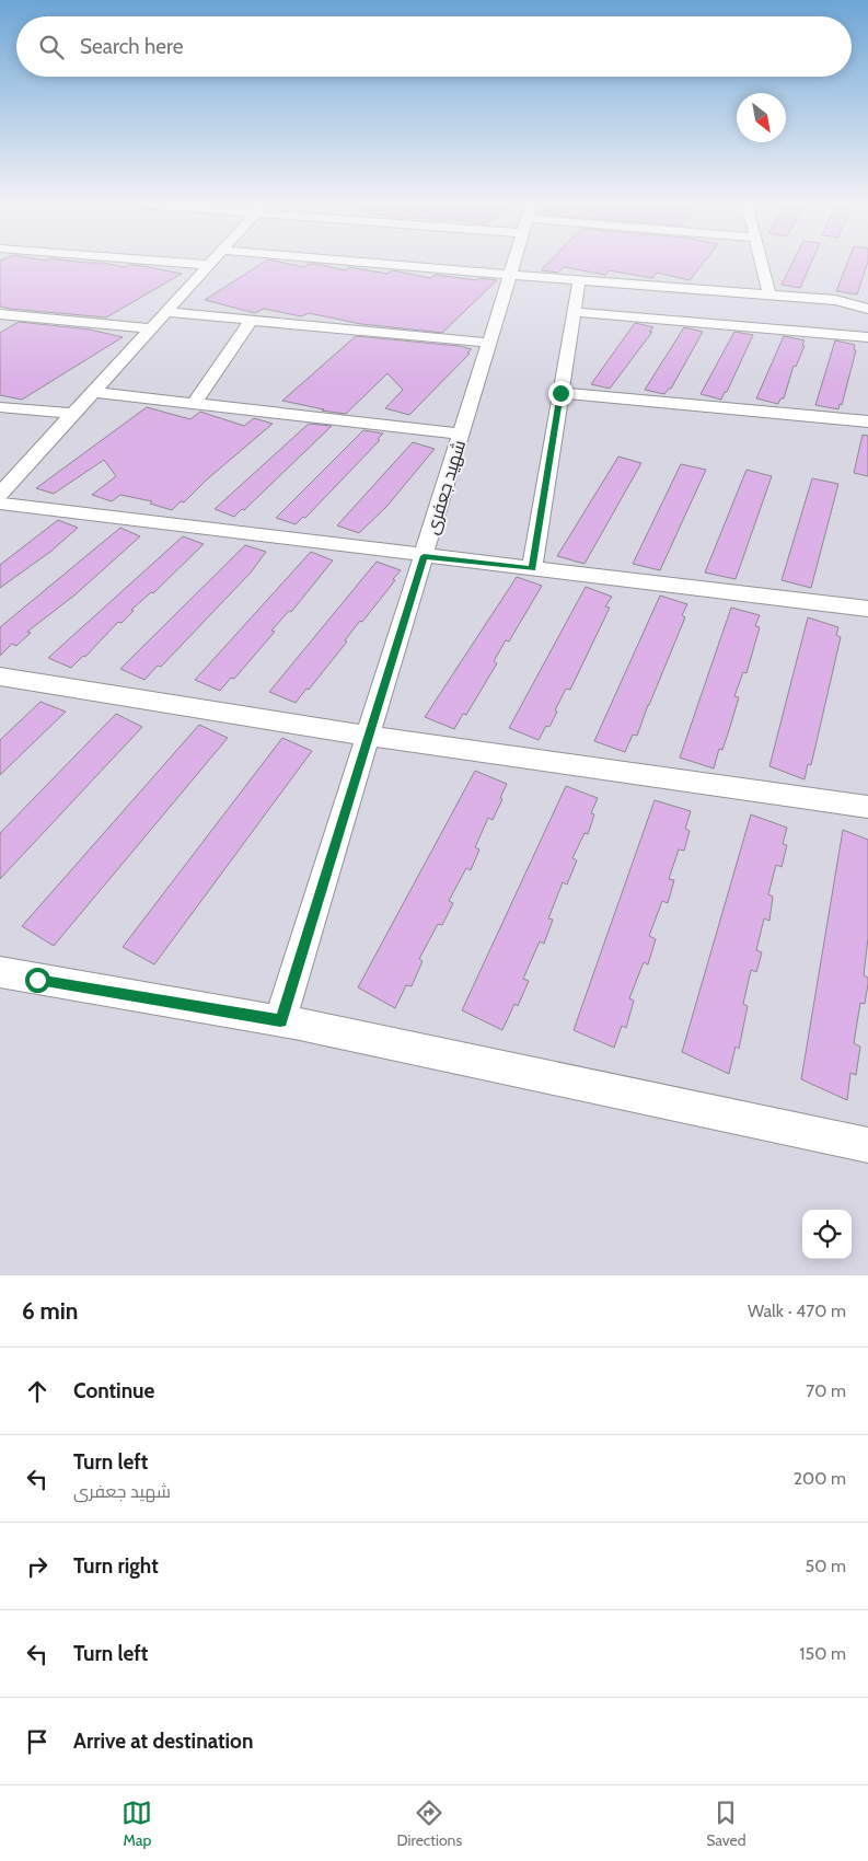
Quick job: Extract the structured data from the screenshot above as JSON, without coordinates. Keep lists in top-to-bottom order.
{
  "streets": {
    "street": ["شهید جعفری"]
  },
  "north": "bottom right",
  "page": {
    "search": "Search here",
    "heading": ["6 min", "Walk · 470 m"],
    "list": [
      ["Continue", "70 m"],
      ["Turn left", "شهید جعفری", "200 m"],
      ["Turn right", "50 m"],
      ["Turn left", "150 m"],
      "Arrive at destination"
    ],
    "nav": ["Map", "Directions", "Saved"]
  }
}
